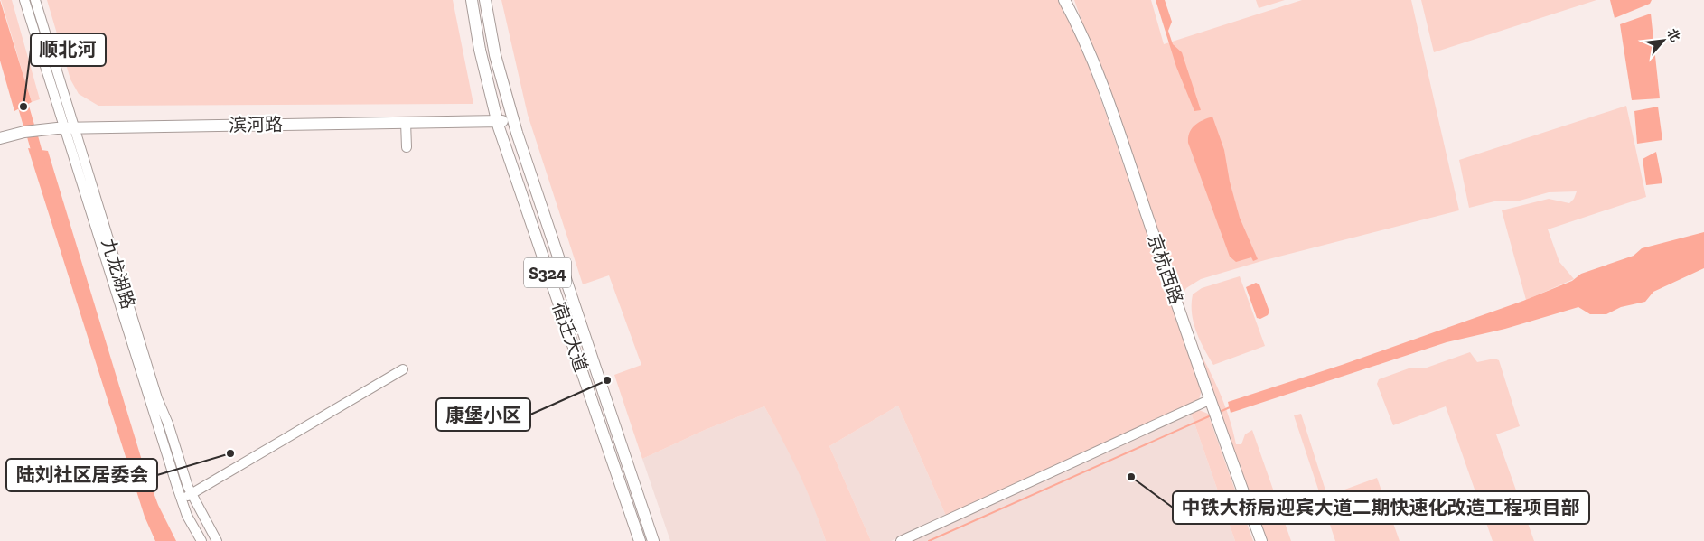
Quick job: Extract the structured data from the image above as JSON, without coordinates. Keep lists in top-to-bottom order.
{
  "streets": {
    "main road": [
      "滨河路",
      "京杭西路",
      "S324",
      "宿迁大道"
    ],
    "street": ["九龙湖路"]
  },
  "crossings": [
    ["滨河路", "九龙湖路"],
    ["滨河路", "宿迁大道"]
  ],
  "places": [
    "顺北河",
    "康堡小区",
    "陆刘社区居委会",
    "中铁大桥局迎宾大道二期快速化改造工程项目部"
  ],
  "north": "top right"
}
